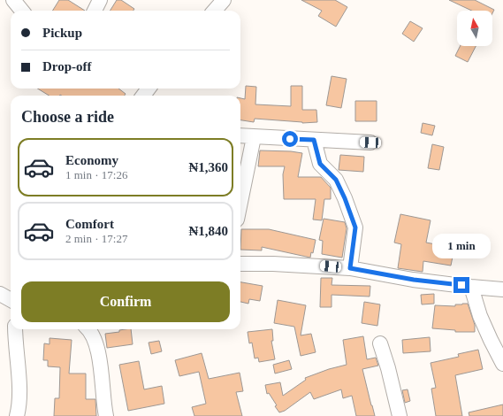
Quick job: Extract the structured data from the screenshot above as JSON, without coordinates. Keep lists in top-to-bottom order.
{
  "north": "top",
  "page": {
    "banner": ["Pickup", "Drop-off"],
    "heading": "Choose a ride",
    "list": [
      {
        "name": "Economy",
        "note": "1 min · 17:26",
        "value": "₦1,360"
      },
      {
        "name": "Comfort",
        "note": "2 min · 17:27",
        "value": "₦1,840"
      }
    ],
    "bubble": "1 min",
    "buttons": "Confirm"
  }
}
